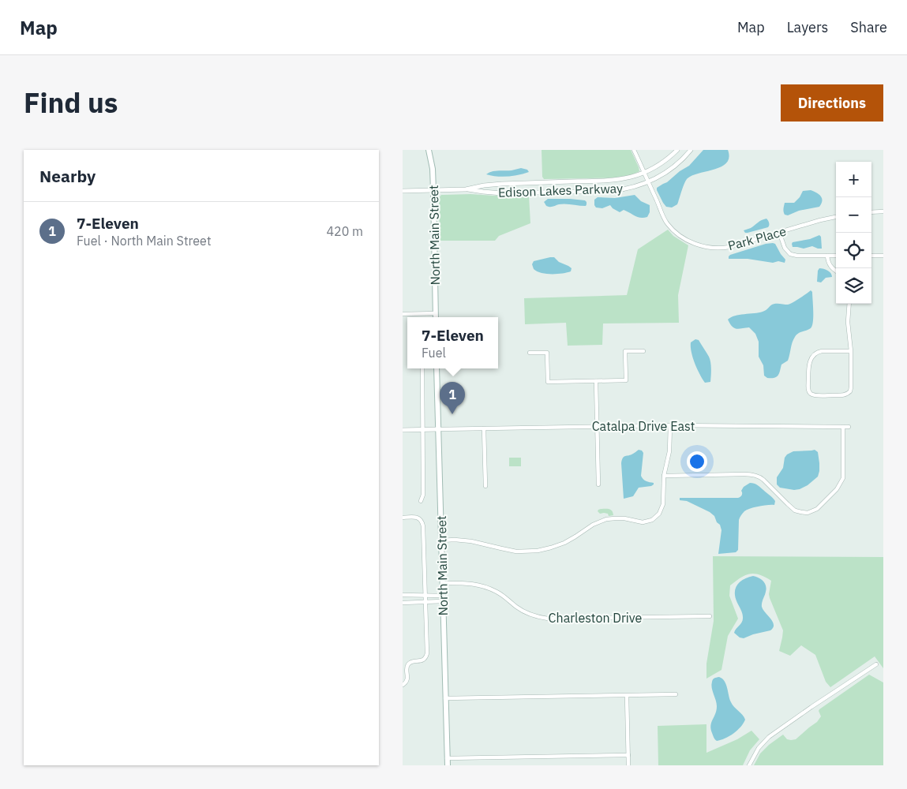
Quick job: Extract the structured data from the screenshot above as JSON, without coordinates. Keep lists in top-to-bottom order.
{
  "streets": {
    "main road": ["North Main Street"],
    "street": [
      "Edison Lakes Parkway",
      "Park Place",
      "Catalpa Drive East",
      "Charleston Drive"
    ]
  },
  "crossings": [
    ["Edison Lakes Parkway", "North Main Street"],
    ["Edison Lakes Parkway", "Park Place"],
    ["North Main Street", "Catalpa Drive East"],
    ["North Main Street", "Charleston Drive"]
  ],
  "page": {
    "header": "Map",
    "nav": ["Map", "Layers", "Share"],
    "title": "Find us",
    "buttons": "Directions",
    "heading": "Nearby",
    "map_buttons": ["+", "−"],
    "list": [
      {
        "mark": "1",
        "name": "7-Eleven",
        "note": "Fuel · North Main Street",
        "value": "420 m"
      }
    ],
    "popup": ["7-Eleven", "Fuel"],
    "pins": "1"
  }
}
